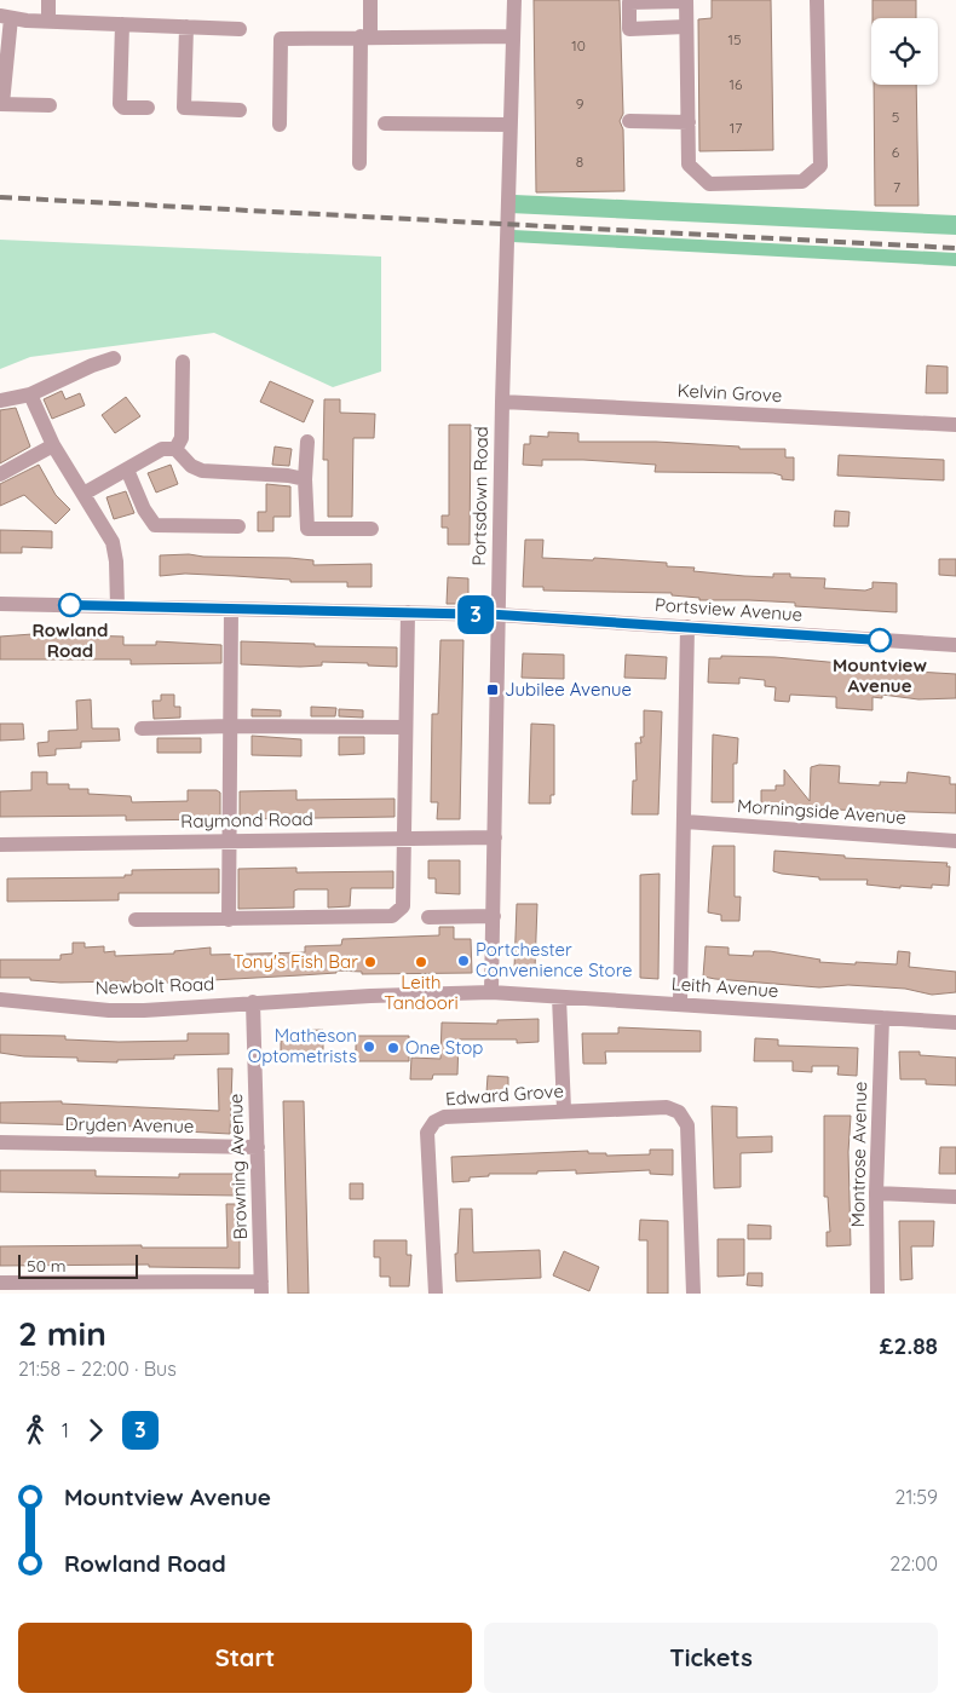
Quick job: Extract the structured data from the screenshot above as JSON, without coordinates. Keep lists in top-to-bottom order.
{
  "streets": {
    "street": [
      "Kelvin Grove",
      "Portsdown Road",
      "Portsview Avenue",
      "Morningside Avenue",
      "Raymond Road",
      "Newbolt Road",
      "Leith Avenue",
      "Edward Grove",
      "Dryden Avenue",
      "Montrose Avenue",
      "Browning Avenue"
    ]
  },
  "crossings": [
    ["Kelvin Grove", "Portsdown Road"],
    ["Portsdown Road", "Portsview Avenue"],
    ["Portsdown Road", "Raymond Road"],
    ["Portsdown Road", "Newbolt Road"],
    ["Portsdown Road", "Leith Avenue"],
    ["Newbolt Road", "Leith Avenue"],
    ["Newbolt Road", "Browning Avenue"],
    ["Leith Avenue", "Montrose Avenue"],
    ["Dryden Avenue", "Browning Avenue"]
  ],
  "places": {
    "other": [
      "Rowland Road",
      "Mountview Avenue",
      "Portchester Convenience Store",
      "Tony's Fish Bar",
      "Leith Tandoori",
      "Matheson Optometrists",
      "One Stop"
    ],
    "transit": ["Jubilee Avenue"]
  },
  "lines": ["bus line 3"],
  "house_numbers": [
    "15",
    "10",
    "16",
    "9",
    "5",
    "17",
    "6",
    "8",
    "7"
  ],
  "scale_bar": "50 m",
  "page": {
    "on_map": "3",
    "scale": "50 m",
    "heading": ["2 min", "21:58 – 22:00 · Bus", "£2.88"],
    "legs": ["1", "3"],
    "list": [
      {
        "name": "Mountview Avenue",
        "value": "21:59"
      },
      {
        "name": "Rowland Road",
        "value": "22:00"
      }
    ],
    "buttons": ["Start", "Tickets"]
  }
}
